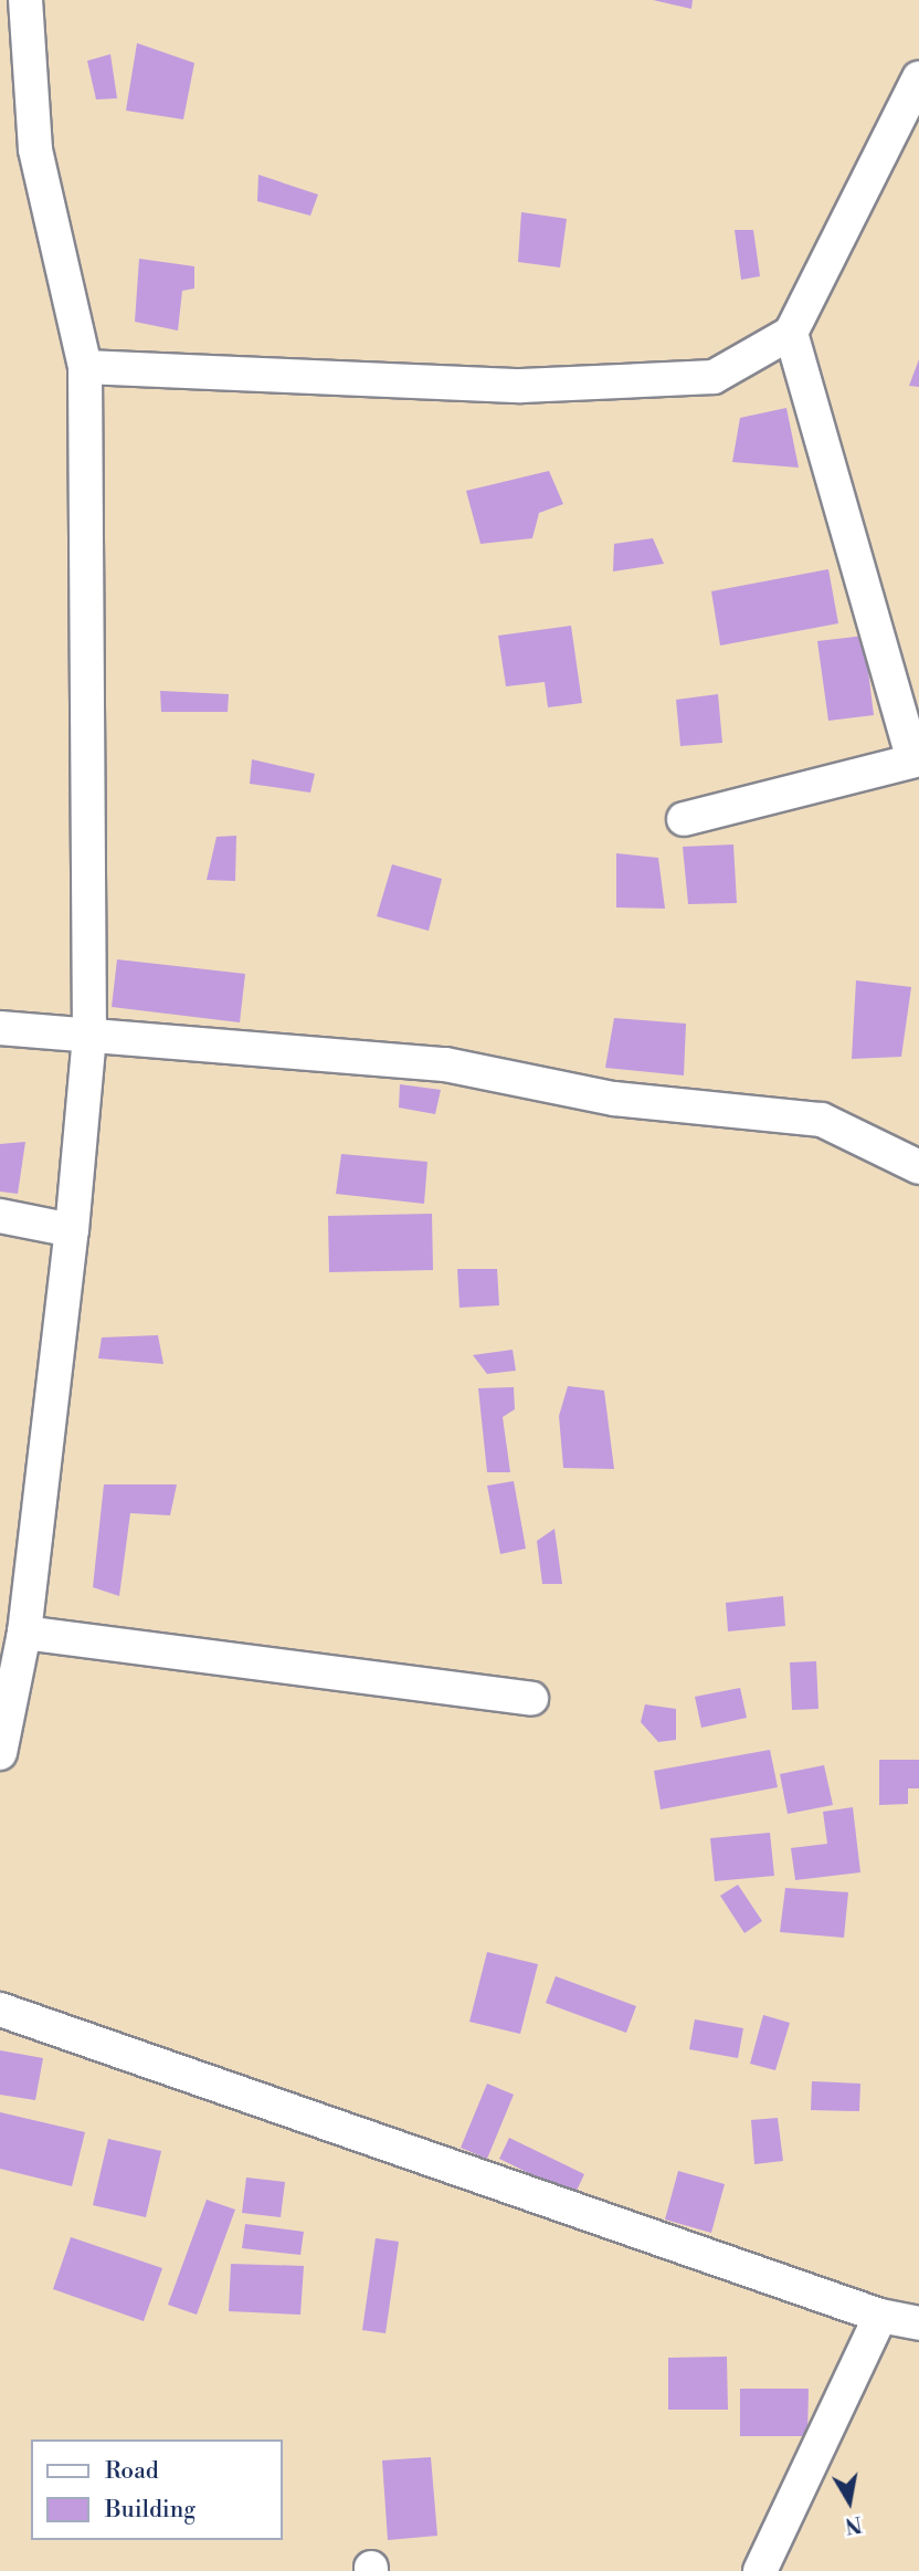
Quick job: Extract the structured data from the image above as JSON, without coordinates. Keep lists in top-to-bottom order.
{
  "legend": ["Road", "Building"],
  "north": "bottom"
}
